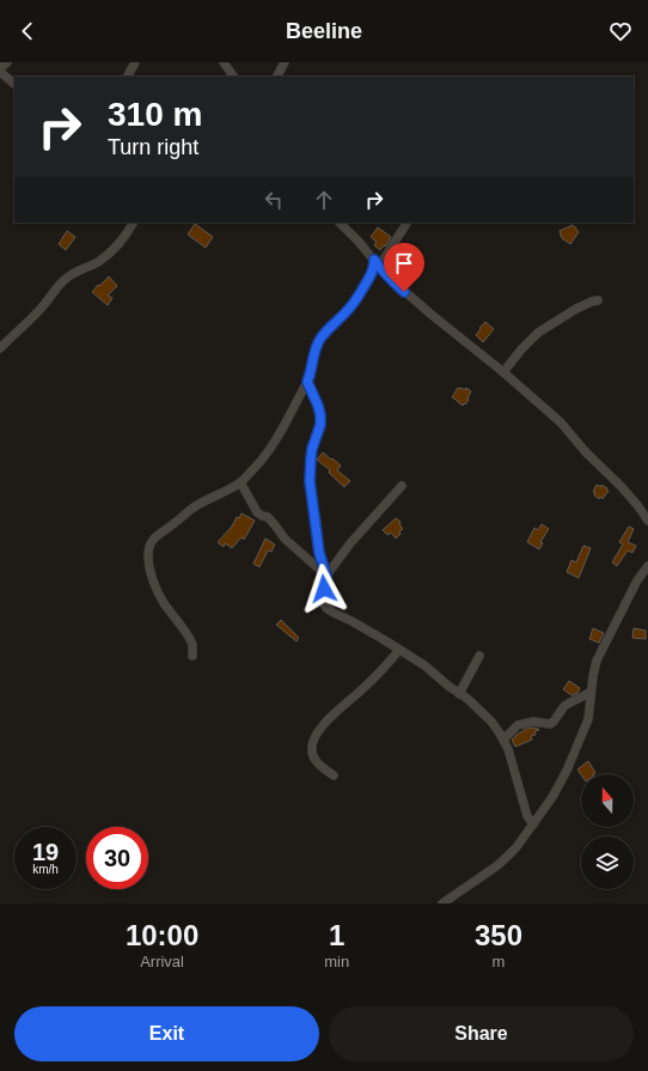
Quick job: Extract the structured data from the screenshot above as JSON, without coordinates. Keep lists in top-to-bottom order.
{
  "north": "top",
  "page": {
    "header": "Beeline",
    "turn": ["310 m", "Turn right"],
    "speed": "19 km/h",
    "limit": "30",
    "eta": [
      "10:00",
      "Arrival",
      "1",
      "min",
      "350",
      "m"
    ],
    "buttons": ["Exit", "Share"]
  }
}
